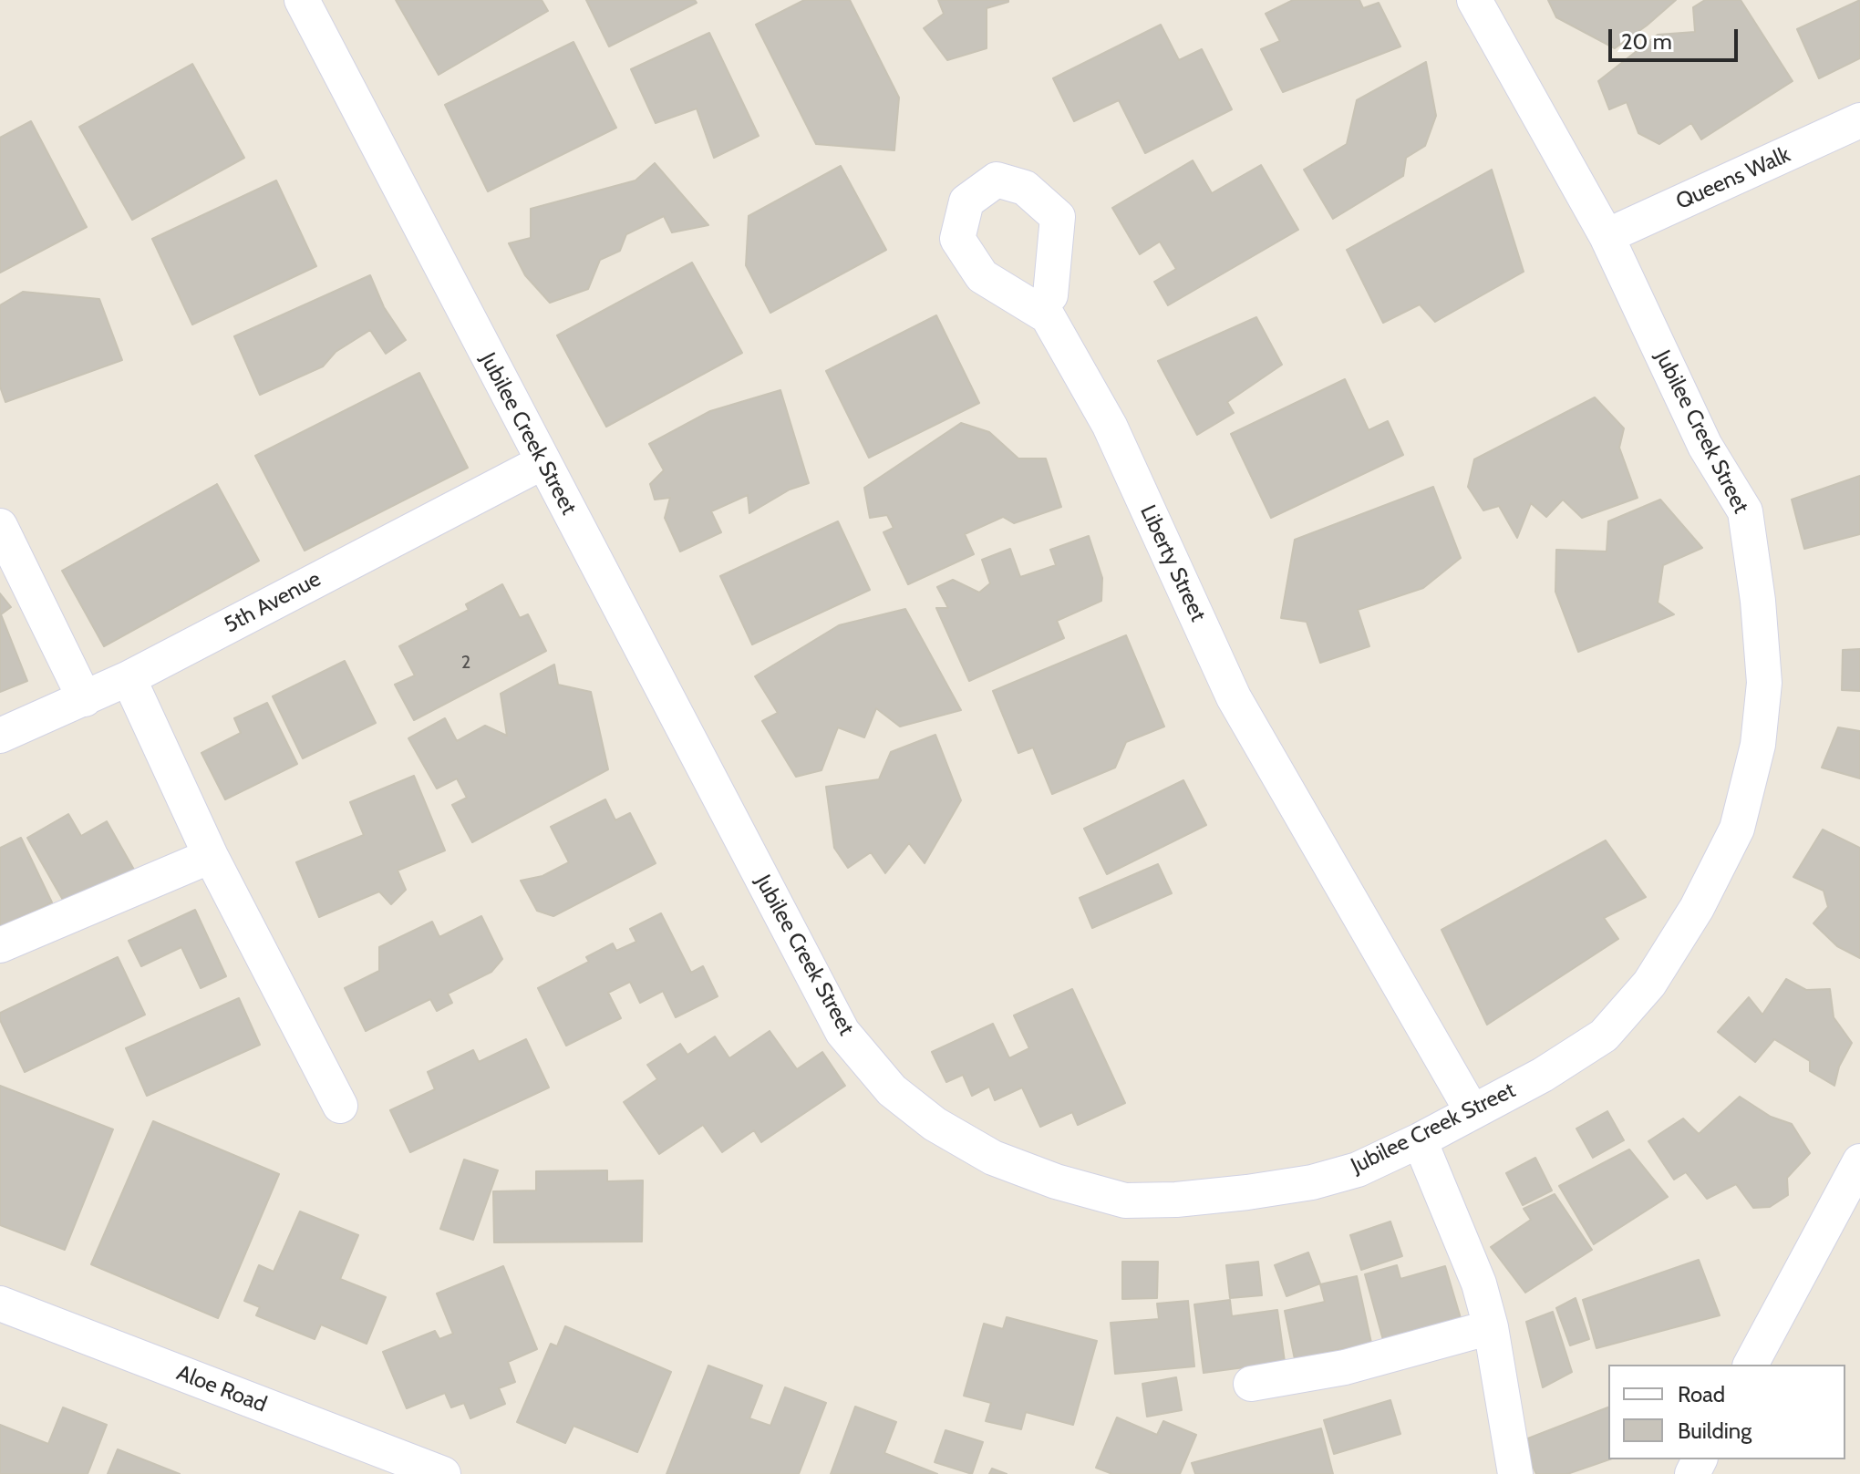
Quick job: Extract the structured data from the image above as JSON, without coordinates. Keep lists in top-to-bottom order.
{
  "streets": {
    "street": [
      "Queens Walk",
      "Jubilee Creek Street",
      "Liberty Street",
      "5th Avenue",
      "Aloe Road"
    ]
  },
  "crossings": [
    ["Queens Walk", "Jubilee Creek Street"],
    ["Jubilee Creek Street", "Liberty Street"],
    ["Jubilee Creek Street", "5th Avenue"]
  ],
  "house_numbers": ["2"],
  "legend": ["Road", "Building"],
  "scale_bar": "20 m"
}
